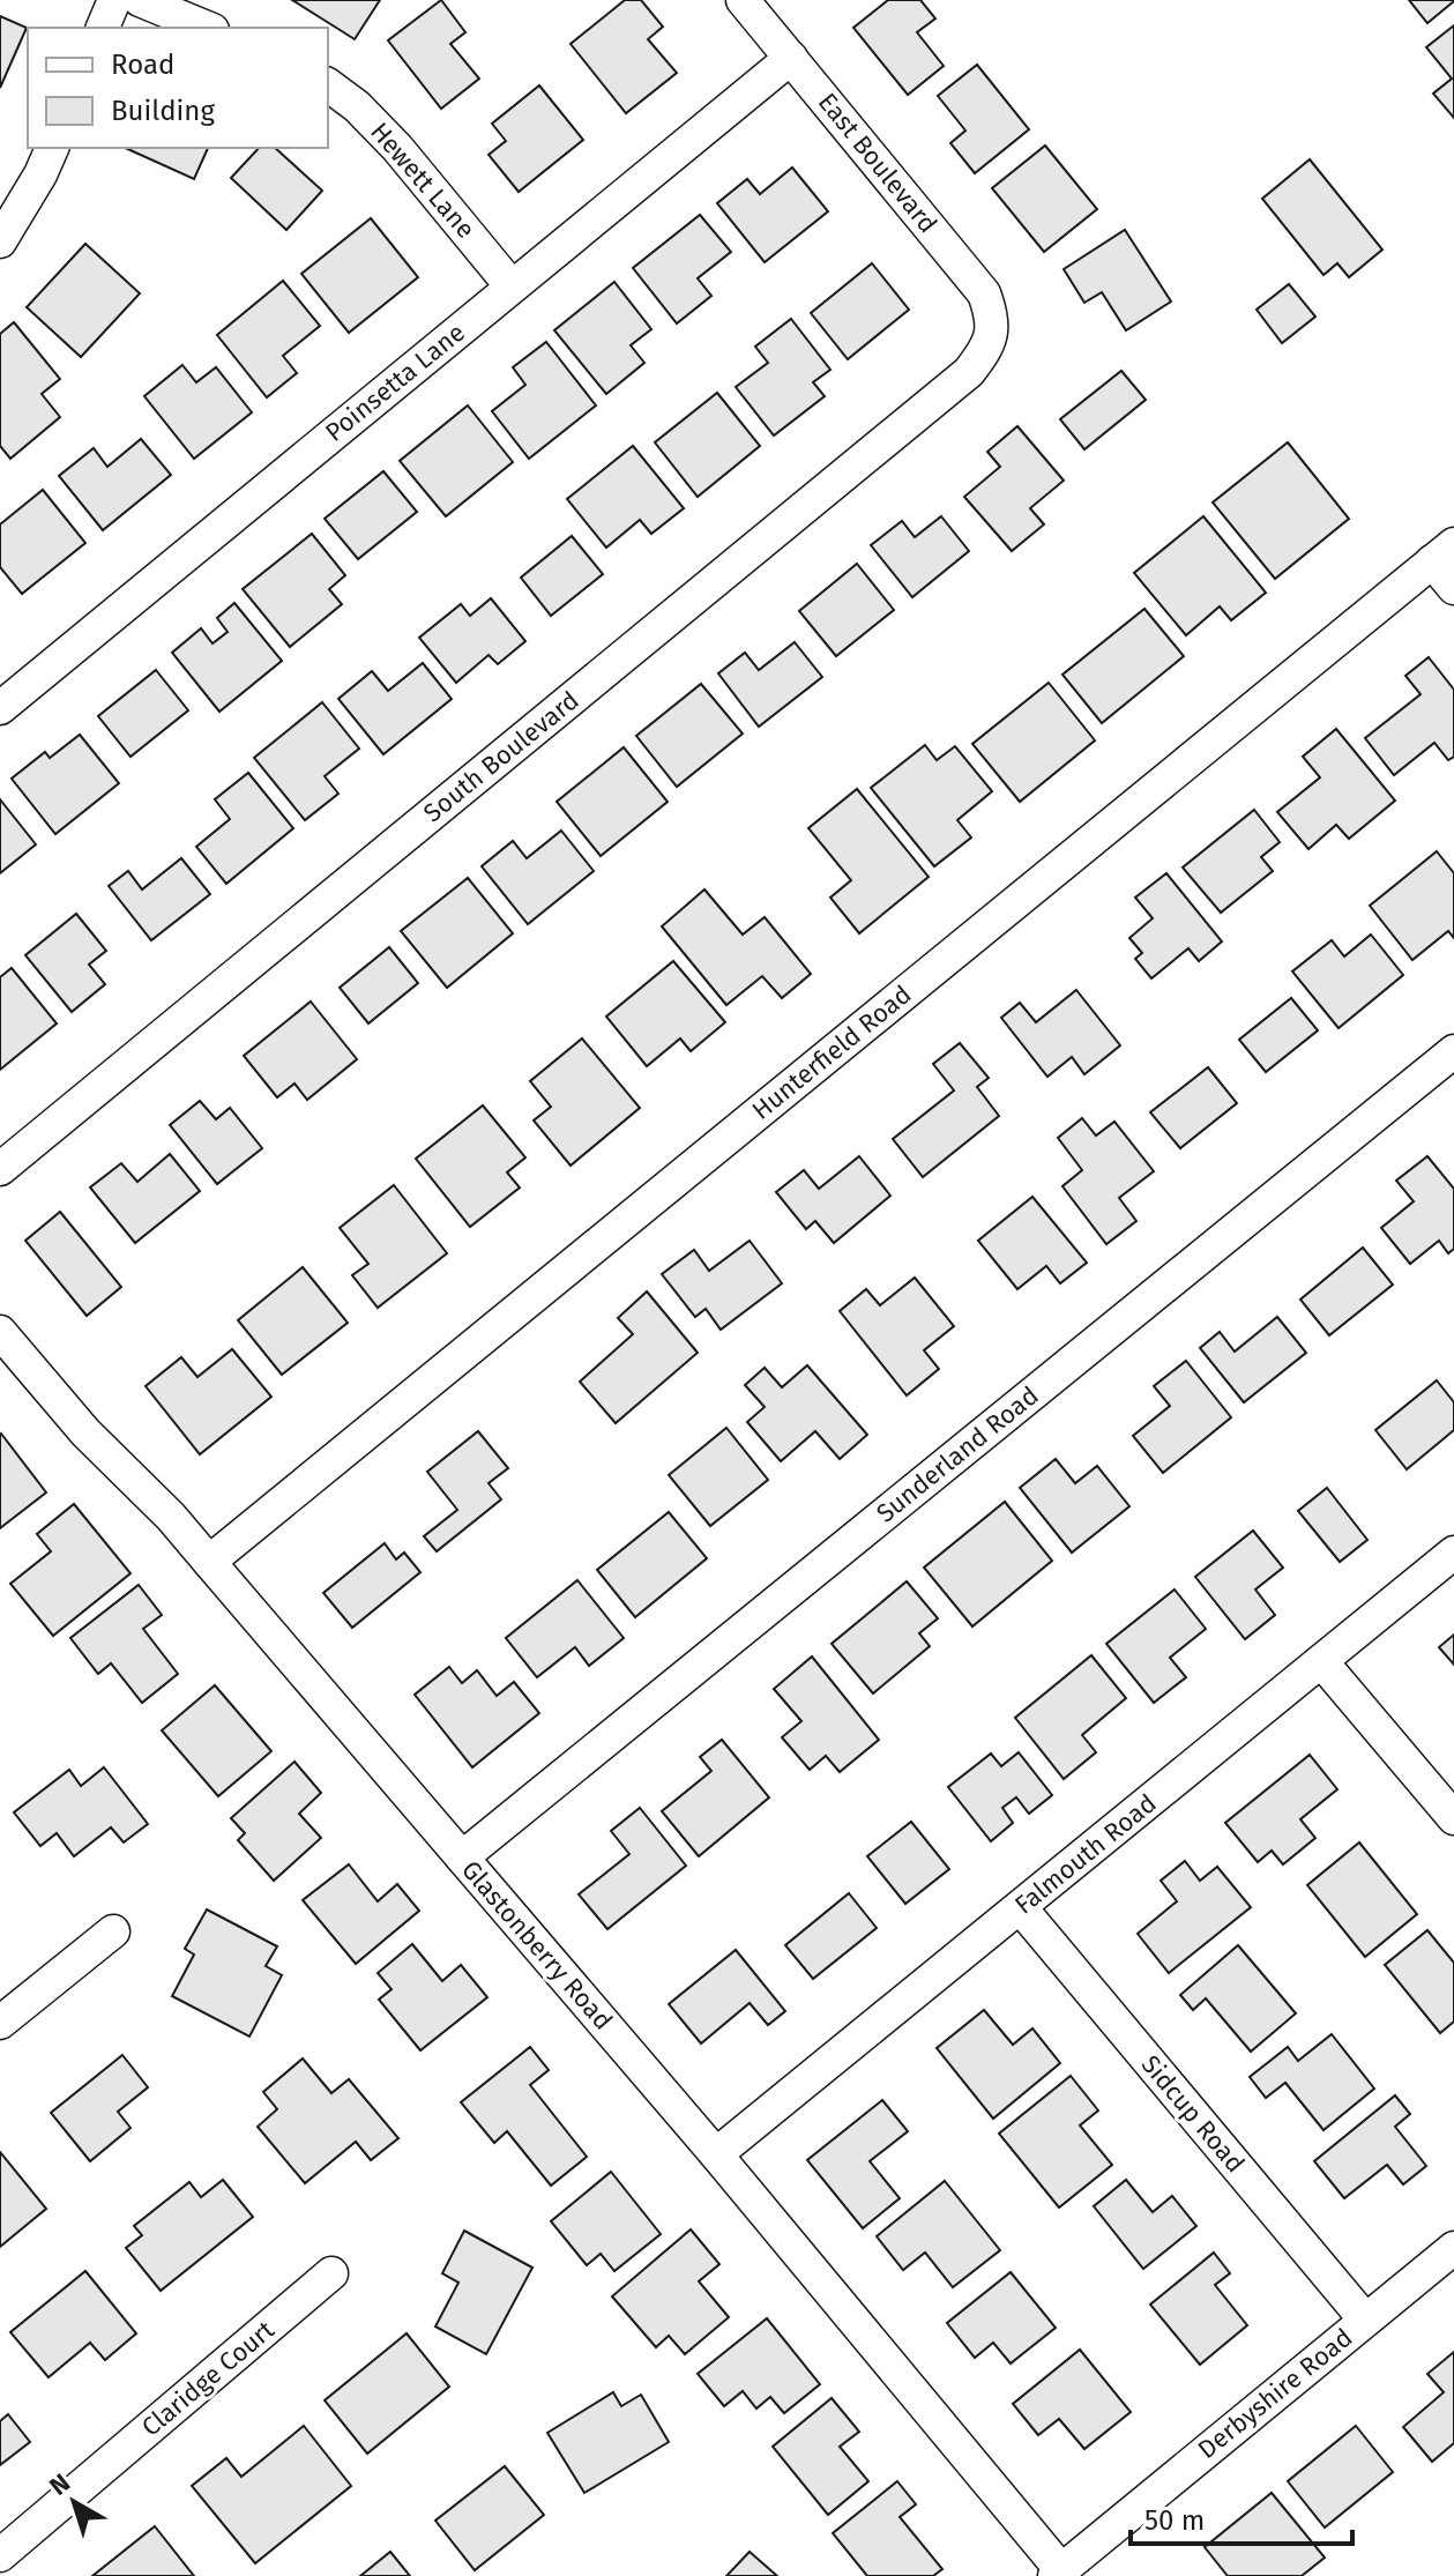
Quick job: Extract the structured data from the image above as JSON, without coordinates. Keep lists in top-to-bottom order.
{
  "streets": {
    "street": [
      "East Boulevard",
      "Hewett Lane",
      "Poinsetta Lane",
      "South Boulevard",
      "Hunterfield Road",
      "Sunderland Road",
      "Falmouth Road",
      "Glastonberry Road",
      "Sidcup Road",
      "Claridge Court",
      "Derbyshire Road"
    ]
  },
  "crossings": [
    ["East Boulevard", "Poinsetta Lane"],
    ["East Boulevard", "South Boulevard"],
    ["Hewett Lane", "Poinsetta Lane"],
    ["Hunterfield Road", "Glastonberry Road"],
    ["Sunderland Road", "Glastonberry Road"],
    ["Falmouth Road", "Glastonberry Road"],
    ["Falmouth Road", "Sidcup Road"],
    ["Glastonberry Road", "Derbyshire Road"],
    ["Sidcup Road", "Derbyshire Road"]
  ],
  "legend": ["Road", "Building"],
  "scale_bar": "50 m",
  "north": "top left"
}
